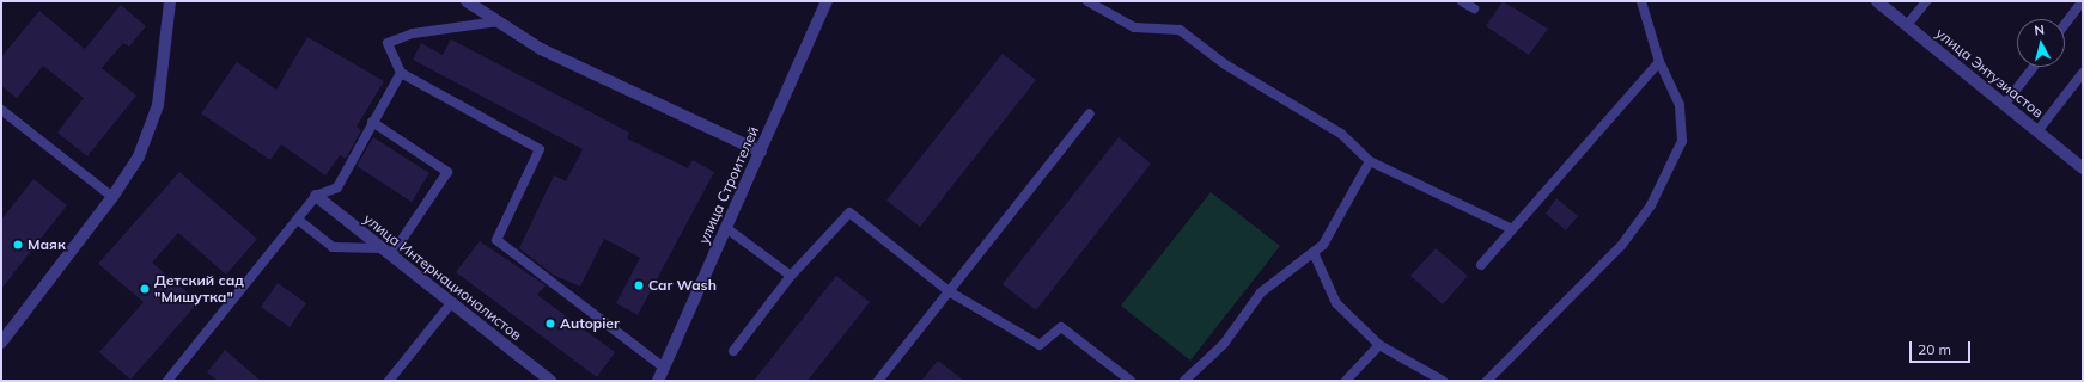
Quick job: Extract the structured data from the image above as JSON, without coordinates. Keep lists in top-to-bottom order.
{
  "streets": {
    "street": ["улица Энтузиастов", "улица Строителей", "улица Интернационалистов"]
  },
  "places": [
    "Маяк",
    "Car Wash",
    "Детский сад \"Мишутка\"",
    "Autopier"
  ],
  "scale_bar": "20 m",
  "north": "top"
}
